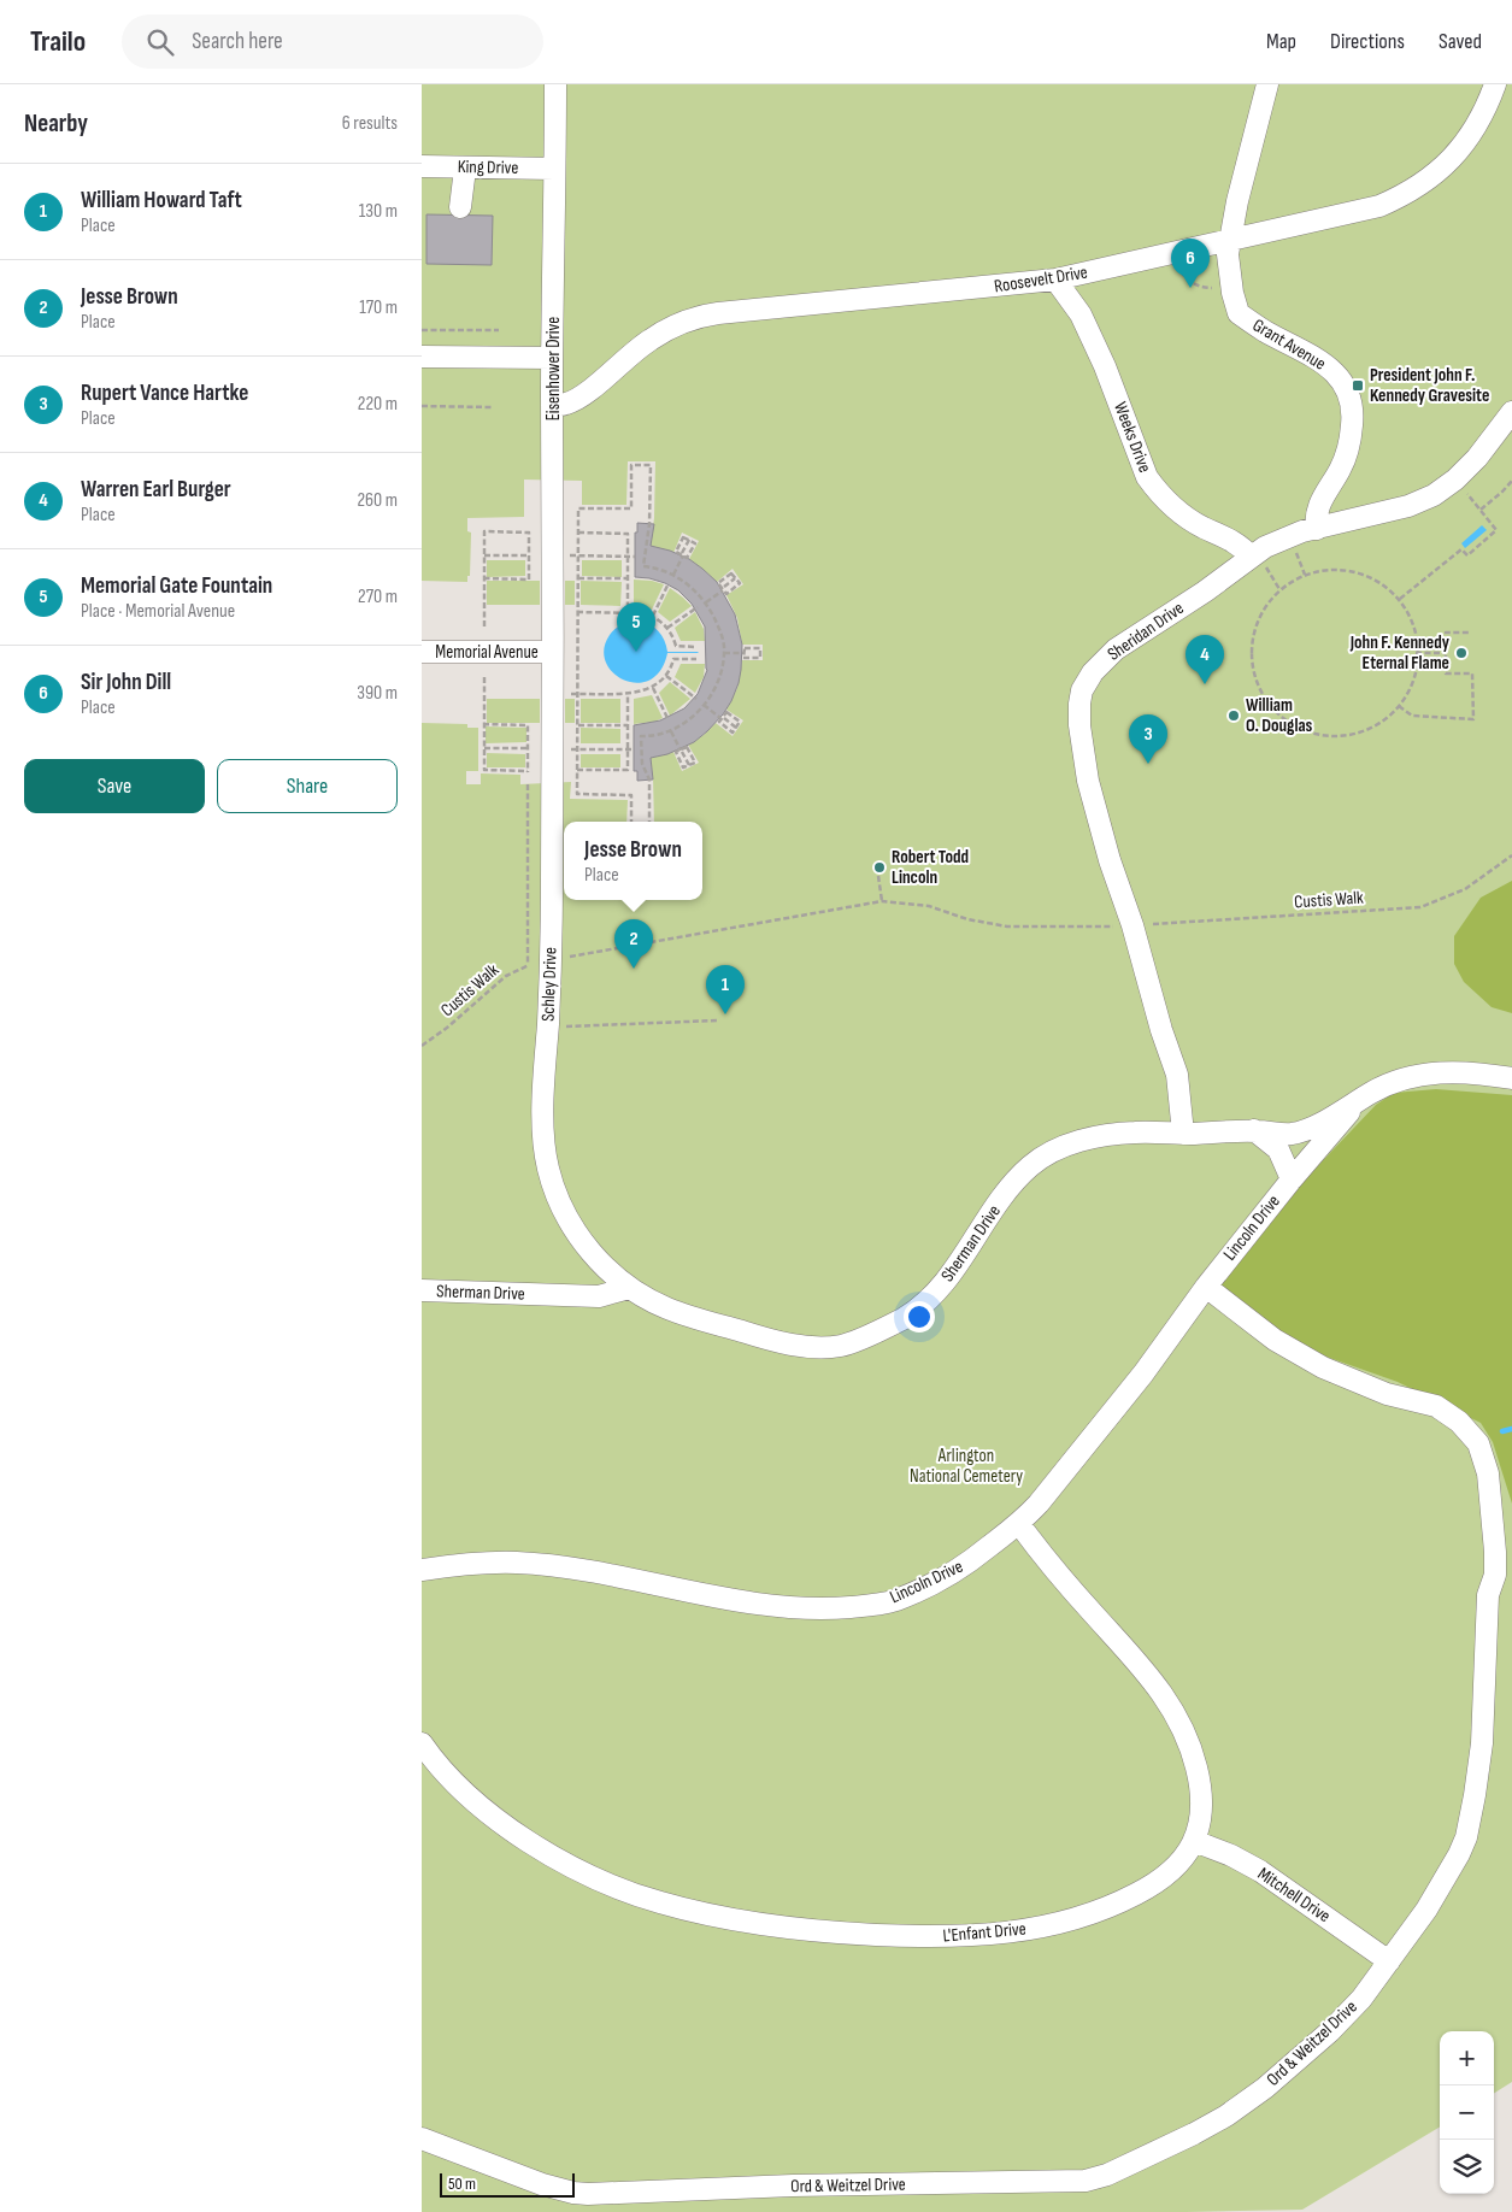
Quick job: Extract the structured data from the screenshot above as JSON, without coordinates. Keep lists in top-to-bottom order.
{
  "streets": {
    "street": [
      "King Drive",
      "Roosevelt Drive",
      "Grant Avenue",
      "Eisenhower Drive",
      "Weeks Drive",
      "Sheridan Drive",
      "Memorial Avenue",
      "Schley Drive",
      "Lincoln Drive",
      "Sherman Drive",
      "Mitchell Drive",
      "L'Enfant Drive",
      "Ord & Weitzel Drive"
    ],
    "path": ["Custis Walk"]
  },
  "crossings": [
    ["King Drive", "Eisenhower Drive"],
    ["Roosevelt Drive", "Grant Avenue"],
    ["Roosevelt Drive", "Eisenhower Drive"],
    ["Roosevelt Drive", "Weeks Drive"],
    ["Grant Avenue", "Sheridan Drive"],
    ["Eisenhower Drive", "Memorial Avenue"],
    ["Eisenhower Drive", "Schley Drive"],
    ["Weeks Drive", "Sheridan Drive"],
    ["Sheridan Drive", "Custis Walk"],
    ["Sheridan Drive", "Sherman Drive"],
    ["Memorial Avenue", "Schley Drive"],
    ["Schley Drive", "Sherman Drive"],
    ["Lincoln Drive", "Sherman Drive"],
    ["Lincoln Drive", "L'Enfant Drive"],
    ["Lincoln Drive", "Ord & Weitzel Drive"],
    ["Mitchell Drive", "L'Enfant Drive"],
    ["Mitchell Drive", "Ord & Weitzel Drive"]
  ],
  "parks": ["Arlington National Cemetery"],
  "places": {
    "transit": ["President John F. Kennedy Gravesite"],
    "other": ["John F. Kennedy Eternal Flame", "William O. Douglas", "Robert Todd Lincoln"]
  },
  "scale_bar": "50 m",
  "page": {
    "header": "Trailo",
    "search": "Search here",
    "nav": ["Map", "Directions", "Saved"],
    "heading": ["Nearby", "6 results"],
    "list": [
      {
        "mark": "1",
        "name": "William Howard Taft",
        "note": "Place",
        "value": "130 m"
      },
      {
        "mark": "2",
        "name": "Jesse Brown",
        "note": "Place",
        "value": "170 m"
      },
      {
        "mark": "3",
        "name": "Rupert Vance Hartke",
        "note": "Place",
        "value": "220 m"
      },
      {
        "mark": "4",
        "name": "Warren Earl Burger",
        "note": "Place",
        "value": "260 m"
      },
      {
        "mark": "5",
        "name": "Memorial Gate Fountain",
        "note": "Place · Memorial Avenue",
        "value": "270 m"
      },
      {
        "mark": "6",
        "name": "Sir John Dill",
        "note": "Place",
        "value": "390 m"
      }
    ],
    "pins": [
      "6",
      "5",
      "4",
      "3",
      "2",
      "1"
    ],
    "buttons": ["Save", "Share"],
    "popup": ["Jesse Brown", "Place"],
    "map_buttons": ["+", "−"],
    "scale": "50 m"
  }
}
